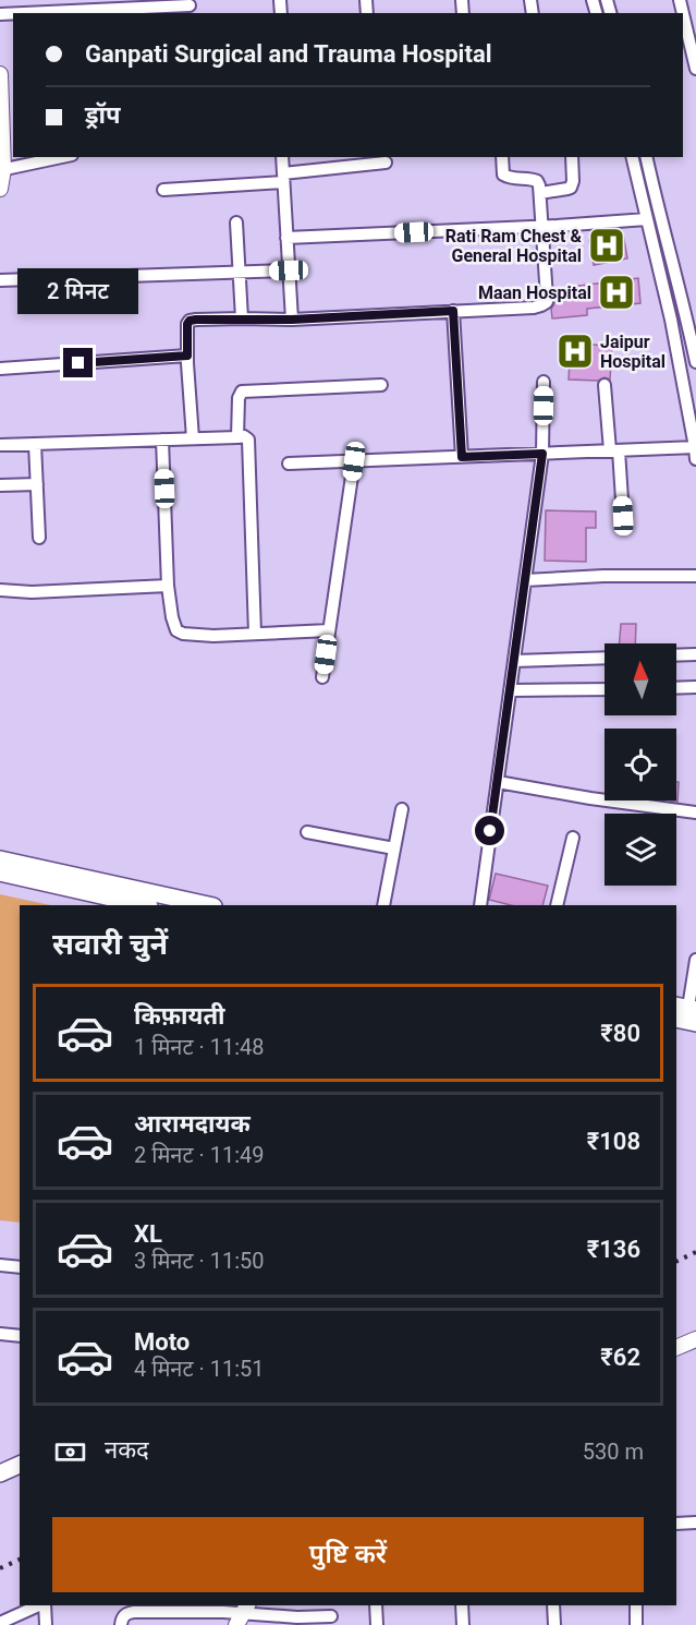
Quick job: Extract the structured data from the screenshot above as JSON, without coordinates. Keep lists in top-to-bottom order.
{
  "places": {
    "hospital": ["Rati Ram Chest & General Hospital", "Maan Hospital", "Jaipur Hospital"]
  },
  "north": "top",
  "page": {
    "banner": ["Ganpati Surgical and Trauma Hospital", "ड्रॉप"],
    "bubble": "2 मिनट",
    "heading": "सवारी चुनें",
    "list": [
      {
        "name": "किफ़ायती",
        "note": "1 मिनट · 11:48",
        "value": "₹80"
      },
      {
        "name": "आरामदायक",
        "note": "2 मिनट · 11:49",
        "value": "₹108"
      },
      {
        "name": "XL",
        "note": "3 मिनट · 11:50",
        "value": "₹136"
      },
      {
        "name": "Moto",
        "note": "4 मिनट · 11:51",
        "value": "₹62"
      }
    ],
    "pay": ["नकद", "530 m"],
    "buttons": "पुष्टि करें"
  }
}
